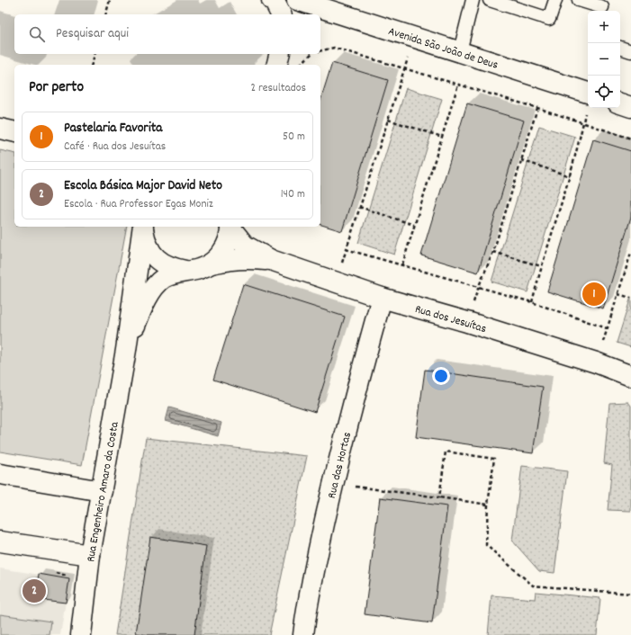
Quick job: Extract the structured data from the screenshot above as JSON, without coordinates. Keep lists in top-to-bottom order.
{
  "streets": {
    "street": [
      "Avenida São João de Deus",
      "Rua dos Jesuítas",
      "Rua das Hortas",
      "Rua Engenheiro Amaro da Costa"
    ]
  },
  "crossings": [
    ["Rua dos Jesuítas", "Rua das Hortas"]
  ],
  "page": {
    "map_buttons": ["+", "−"],
    "search": "Pesquisar aqui",
    "heading": ["Por perto", "2 resultados"],
    "list": [
      {
        "mark": "1",
        "name": "Pastelaria Favorita",
        "note": "Café · Rua dos Jesuítas",
        "value": "50 m"
      },
      {
        "mark": "2",
        "name": "Escola Básica Major David Neto",
        "note": "Escola · Rua Professor Egas Moniz",
        "value": "140 m"
      }
    ],
    "pins": ["1", "2"]
  }
}
